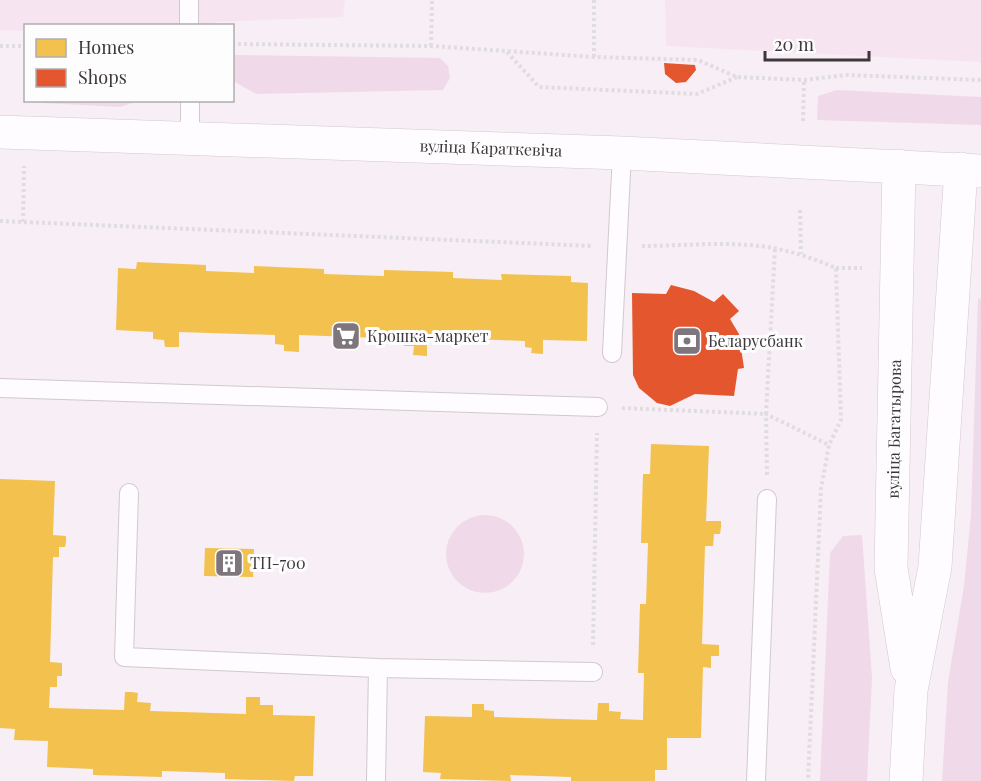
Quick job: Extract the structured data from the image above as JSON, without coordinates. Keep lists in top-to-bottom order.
{
  "streets": {
    "street": ["вуліца Караткевіча", "вуліца Багатырова"]
  },
  "crossings": [
    ["вуліца Караткевіча", "вуліца Багатырова"]
  ],
  "places": {
    "supermarket": ["Крошка-маркет"],
    "bank": ["Беларусбанк"],
    "building": ["ТП-700"]
  },
  "legend": ["Homes", "Shops"],
  "scale_bar": "20 m"
}
